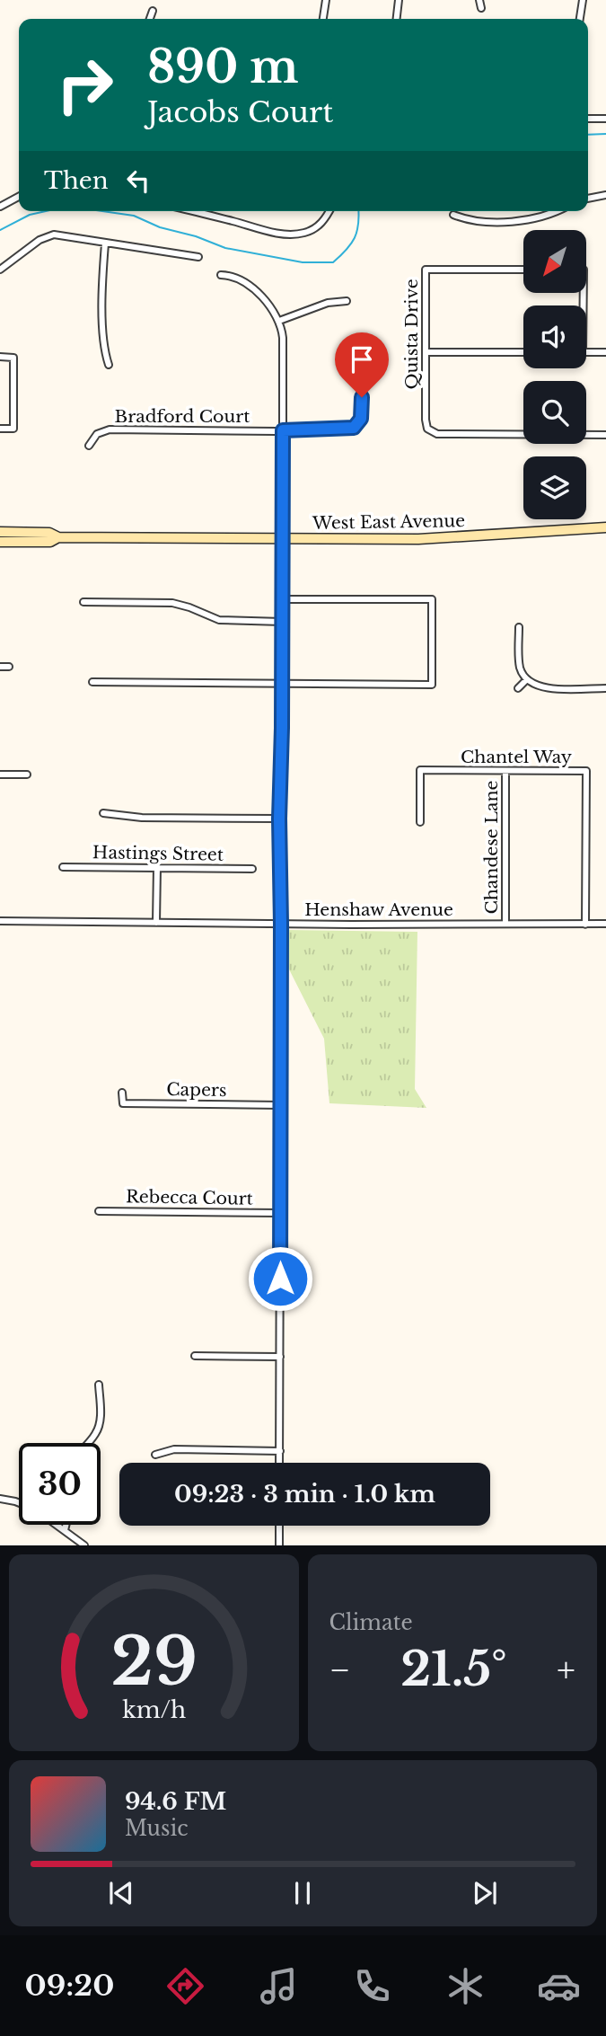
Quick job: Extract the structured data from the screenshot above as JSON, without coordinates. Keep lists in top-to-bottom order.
{
  "streets": {
    "main road": ["West East Avenue"],
    "street": [
      "Quista Drive",
      "Bradford Court",
      "Chantel Way",
      "Chandese Lane",
      "Hastings Street",
      "Henshaw Avenue",
      "Capers",
      "Rebecca Court"
    ]
  },
  "crossings": [
    ["Chantel Way", "Chandese Lane"],
    ["Chantel Way", "Henshaw Avenue"],
    ["Chandese Lane", "Henshaw Avenue"]
  ],
  "north": "bottom left",
  "page": {
    "turn": ["890 m", "Jacobs Court"],
    "then": "Then",
    "limit": "30",
    "trip": "09:23 · 3 min · 1.0 km",
    "tile": "Climate",
    "heat": ["−", "21.5°", "+"],
    "song": ["94.6 FM", "Music"],
    "tabs": "09:20",
    "gauge": ["29", "km/h"]
  }
}
